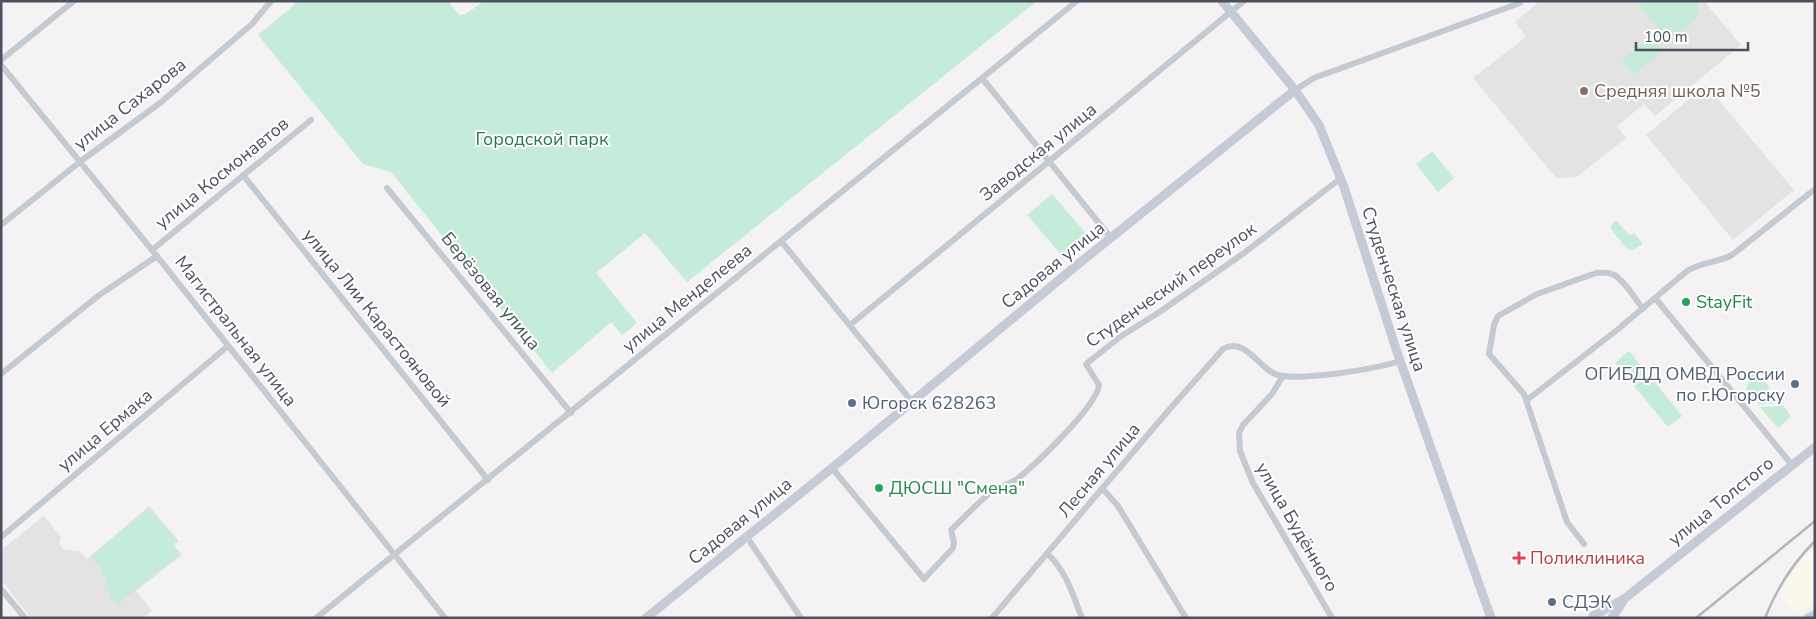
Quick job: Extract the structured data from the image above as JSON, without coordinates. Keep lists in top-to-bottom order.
{
  "streets": {
    "street": [
      "улица Сахарова",
      "Заводская улица",
      "улица Космонавтов",
      "Садовая улица",
      "Студенческий переулок",
      "Студенческая улица",
      "Берёзовая улица",
      "улица Менделеева",
      "улица Лии Карастояновой",
      "Магистральная улица",
      "улица Ермака",
      "Лесная улица",
      "улица Толстого",
      "улица Будённого"
    ]
  },
  "crossings": [
    ["улица Сахарова", "Магистральная улица"],
    ["Заводская улица", "Студенческая улица"],
    ["улица Космонавтов", "улица Лии Карастояновой"],
    ["улица Космонавтов", "Магистральная улица"],
    ["Садовая улица", "Студенческий переулок"],
    ["Садовая улица", "Студенческая улица"],
    ["Студенческий переулок", "Студенческая улица"],
    ["Берёзовая улица", "улица Менделеева"],
    ["улица Менделеева", "улица Лии Карастояновой"],
    ["улица Менделеева", "Магистральная улица"],
    ["Магистральная улица", "улица Ермака"],
    ["Лесная улица", "улица Будённого"]
  ],
  "parks": ["Городской парк"],
  "places": {
    "other": [
      "Средняя школа №5",
      "StayFit",
      "ОГИБДД ОМВД России по г.Югорску",
      "Югорск 628263",
      "ДЮСШ \"Смена\"",
      "СДЭК"
    ],
    "health": ["Поликлиника"]
  },
  "scale_bar": "100 m"
}
